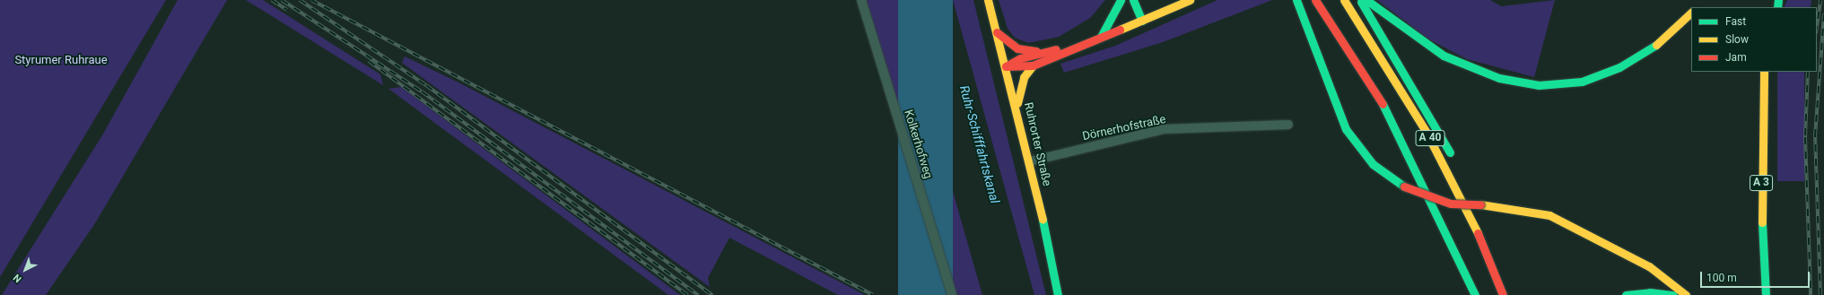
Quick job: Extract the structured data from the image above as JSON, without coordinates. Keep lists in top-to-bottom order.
{
  "streets": {
    "main road": ["A 40", "Ruhrorter Straße", "A 3"],
    "street": ["Dörnerhofstraße", "Kolkerhofweg"]
  },
  "crossings": [
    ["Dörnerhofstraße", "Ruhrorter Straße"]
  ],
  "water": ["Ruhr-Schifffahrtskanal"],
  "parks": ["Styrumer Ruhraue"],
  "legend": ["Fast", "Slow", "Jam"],
  "scale_bar": "100 m",
  "north": "bottom left"
}
